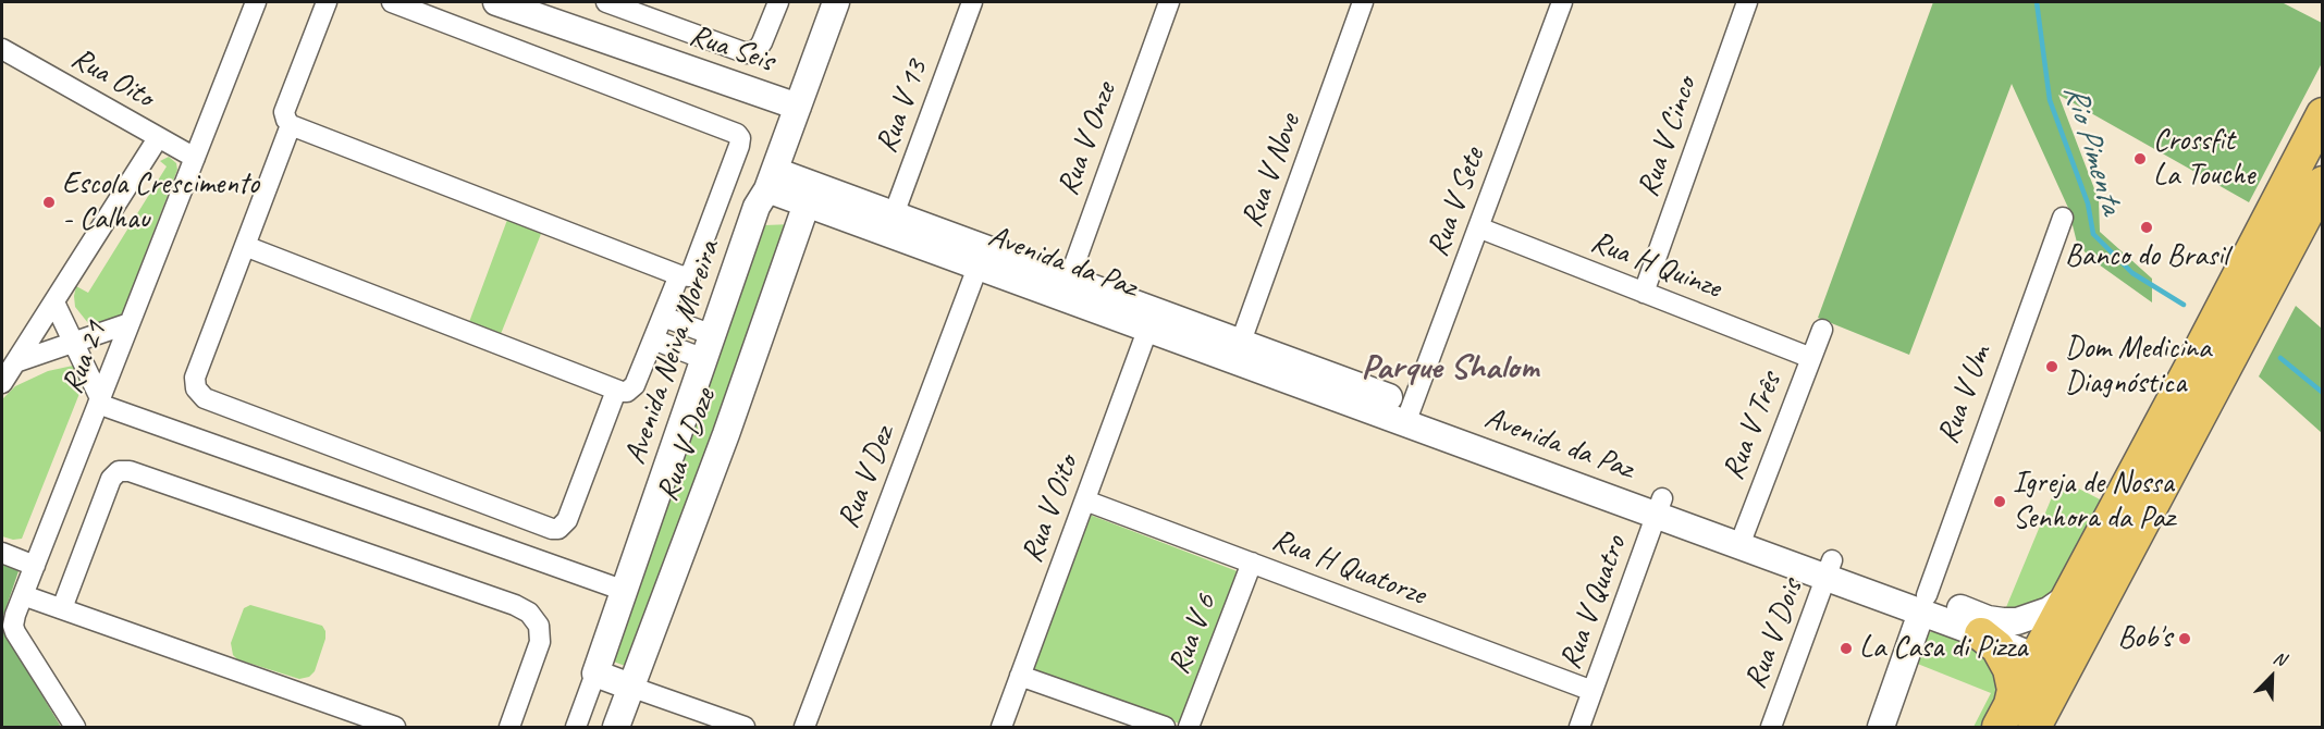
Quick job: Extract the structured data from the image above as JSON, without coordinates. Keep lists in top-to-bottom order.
{
  "streets": {
    "street": [
      "Rua Seis",
      "Rua Oito",
      "Rua V 13",
      "Rua V Cinco",
      "Rua V Onze",
      "Rua V Nove",
      "Rua V Sete",
      "Avenida da Paz",
      "Rua H Quinze",
      "Avenida Neiva Moreira",
      "Rua 21",
      "Rua V Um",
      "Rua V Três",
      "Rua V Doze",
      "Rua V Dez",
      "Rua V Oito",
      "Rua H Quatorze",
      "Rua V Quatro",
      "Rua V 6",
      "Rua V Dois"
    ]
  },
  "crossings": [
    ["Rua Seis", "Avenida Neiva Moreira"],
    ["Rua Oito", "Rua 21"],
    ["Rua V 13", "Avenida da Paz"],
    ["Rua V Cinco", "Rua H Quinze"],
    ["Rua V Onze", "Avenida da Paz"],
    ["Rua V Nove", "Avenida da Paz"],
    ["Rua V Sete", "Avenida da Paz"],
    ["Rua V Sete", "Rua H Quinze"],
    ["Avenida da Paz", "Avenida Neiva Moreira"],
    ["Avenida da Paz", "Rua V Um"],
    ["Avenida da Paz", "Rua V Três"],
    ["Avenida da Paz", "Rua V Doze"],
    ["Avenida da Paz", "Rua V Dez"],
    ["Avenida da Paz", "Rua V Oito"],
    ["Avenida da Paz", "Rua V Quatro"],
    ["Avenida da Paz", "Rua V Dois"],
    ["Rua H Quinze", "Rua V Três"],
    ["Rua V Oito", "Rua H Quatorze"],
    ["Rua H Quatorze", "Rua V Quatro"],
    ["Rua H Quatorze", "Rua V 6"]
  ],
  "districts": ["Parque Shalom"],
  "water": ["Rio Pimenta"],
  "places": [
    "Crossfit La Touche",
    "Escola Crescimento - Calhau",
    "Banco do Brasil",
    "Dom Medicina Diagnóstica",
    "Igreja de Nossa Senhora da Paz",
    "Bob's",
    "La Casa di Pizza"
  ],
  "north": "top right"
}
